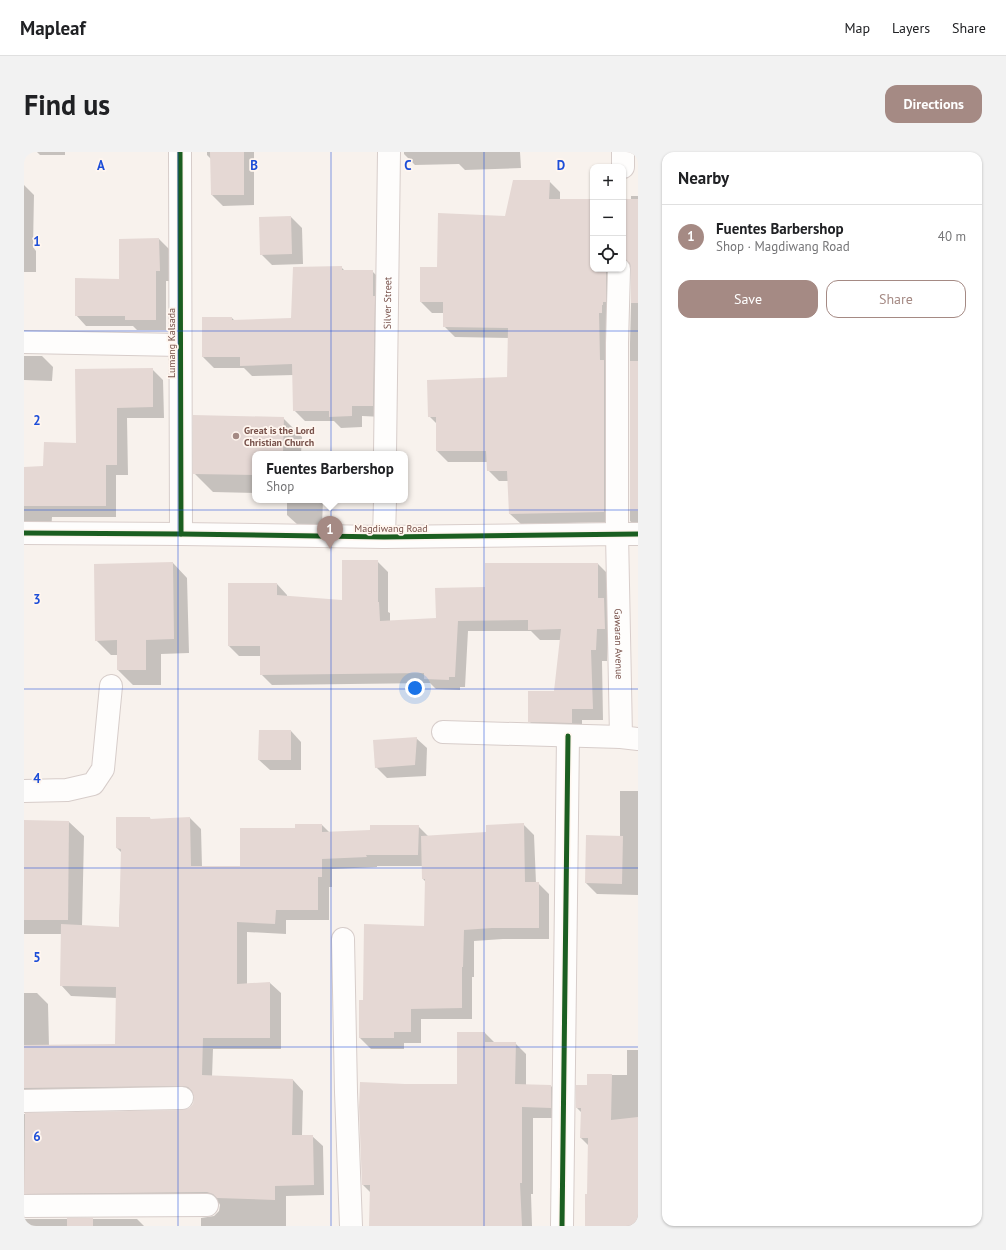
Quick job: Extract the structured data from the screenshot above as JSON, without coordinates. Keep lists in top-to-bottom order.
{
  "streets": {
    "street": [
      "Silver Street",
      "Lumang Kalsada",
      "Magdiwang Road",
      "Gawaran Avenue"
    ]
  },
  "crossings": [
    ["Lumang Kalsada", "Magdiwang Road"],
    ["Magdiwang Road", "Gawaran Avenue"]
  ],
  "places": ["Great is the Lord Christian Church"],
  "page": {
    "header": "Mapleaf",
    "nav": ["Map", "Layers", "Share"],
    "buttons": [
      "Directions",
      ["Save", "Share"]
    ],
    "title": "Find us",
    "heading": "Nearby",
    "map_buttons": ["+", "−"],
    "list": [
      {
        "mark": "1",
        "name": "Fuentes Barbershop",
        "note": "Shop · Magdiwang Road",
        "value": "40 m"
      }
    ],
    "popup": ["Fuentes Barbershop", "Shop"],
    "pins": "1"
  },
  "grid": {
    "columns": [
      "A",
      "B",
      "C",
      "D"
    ],
    "rows": [
      "1",
      "2",
      "3",
      "4",
      "5",
      "6"
    ]
  }
}
